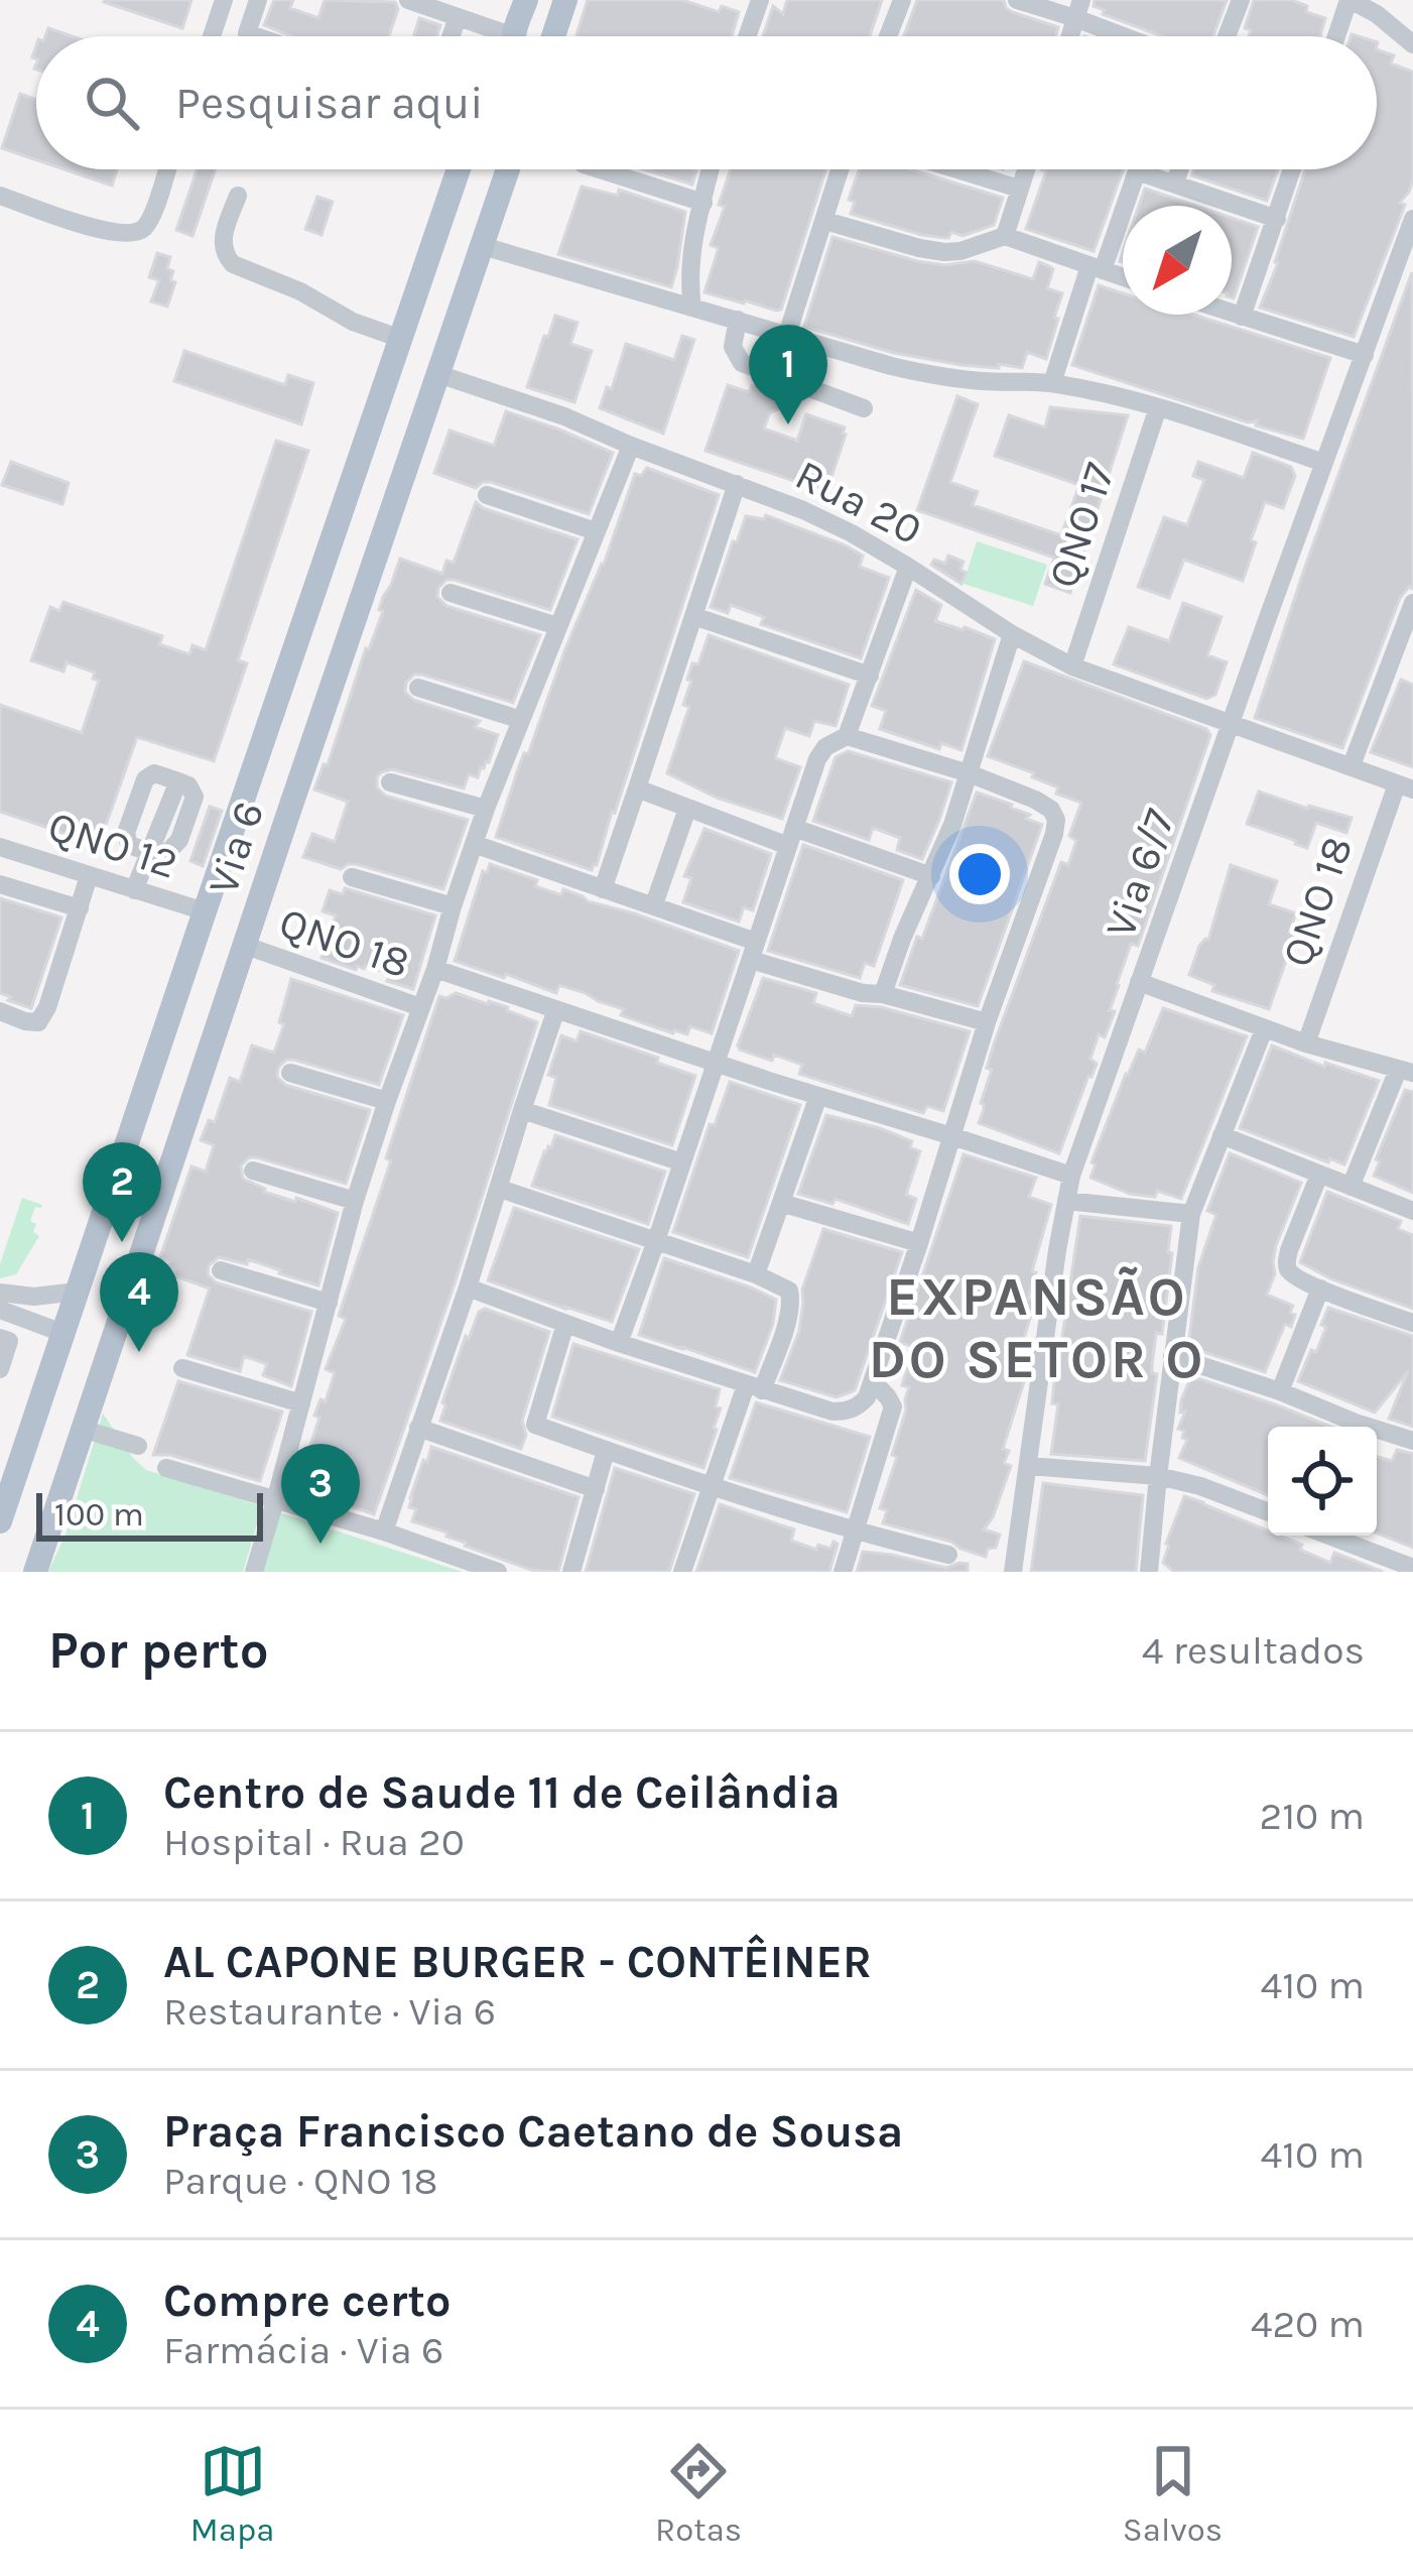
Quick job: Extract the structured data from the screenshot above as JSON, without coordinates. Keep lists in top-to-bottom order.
{
  "streets": {
    "main road": ["Via 6"],
    "street": [
      "Rua 20",
      "QNO 17",
      "QNO 12",
      "Via 6/7",
      "QNO 18"
    ]
  },
  "crossings": [
    ["Rua 20", "QNO 17"],
    ["Rua 20", "Via 6"],
    ["Rua 20", "Via 6/7"],
    ["Rua 20", "QNO 18"],
    ["QNO 12", "Via 6"],
    ["Via 6", "QNO 18"],
    ["Via 6/7", "QNO 18"]
  ],
  "districts": ["EXPANSÃO DO SETOR O"],
  "scale_bar": "100 m",
  "north": "bottom left",
  "page": {
    "search": "Pesquisar aqui",
    "pins": [
      "1",
      "2",
      "4",
      "3"
    ],
    "scale": "100 m",
    "heading": ["Por perto", "4 resultados"],
    "list": [
      {
        "mark": "1",
        "name": "Centro de Saude 11 de Ceilândia",
        "note": "Hospital · Rua 20",
        "value": "210 m"
      },
      {
        "mark": "2",
        "name": "AL CAPONE BURGER - CONTÊINER",
        "note": "Restaurante · Via 6",
        "value": "410 m"
      },
      {
        "mark": "3",
        "name": "Praça Francisco Caetano de Sousa",
        "note": "Parque · QNO 18",
        "value": "410 m"
      },
      {
        "mark": "4",
        "name": "Compre certo",
        "note": "Farmácia · Via 6",
        "value": "420 m"
      }
    ],
    "nav": ["Mapa", "Rotas", "Salvos"]
  }
}
